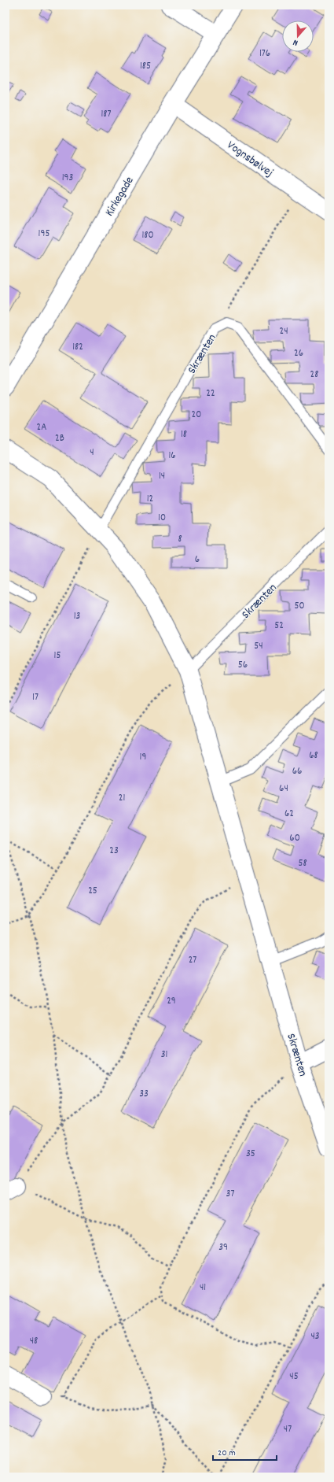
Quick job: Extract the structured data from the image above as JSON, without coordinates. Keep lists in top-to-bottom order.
{
  "streets": {
    "street": ["Vognsbølvej", "Kirkegade", "Skrænten"]
  },
  "crossings": [
    ["Vognsbølvej", "Kirkegade"]
  ],
  "house_numbers": [
    "176",
    "185",
    "187",
    "193",
    "195",
    "180",
    "24",
    "182",
    "26",
    "28",
    "22",
    "20",
    "2A",
    "18",
    "2B",
    "4",
    "16",
    "14",
    "12",
    "10",
    "8",
    "6",
    "50",
    "13",
    "52",
    "54",
    "15",
    "56",
    "17",
    "68",
    "19",
    "66",
    "64",
    "21",
    "62",
    "60",
    "23",
    "58",
    "25",
    "27",
    "29",
    "31",
    "33",
    "35",
    "37",
    "39",
    "41",
    "43",
    "48",
    "45",
    "47"
  ],
  "scale_bar": "20 m",
  "north": "bottom"
}
